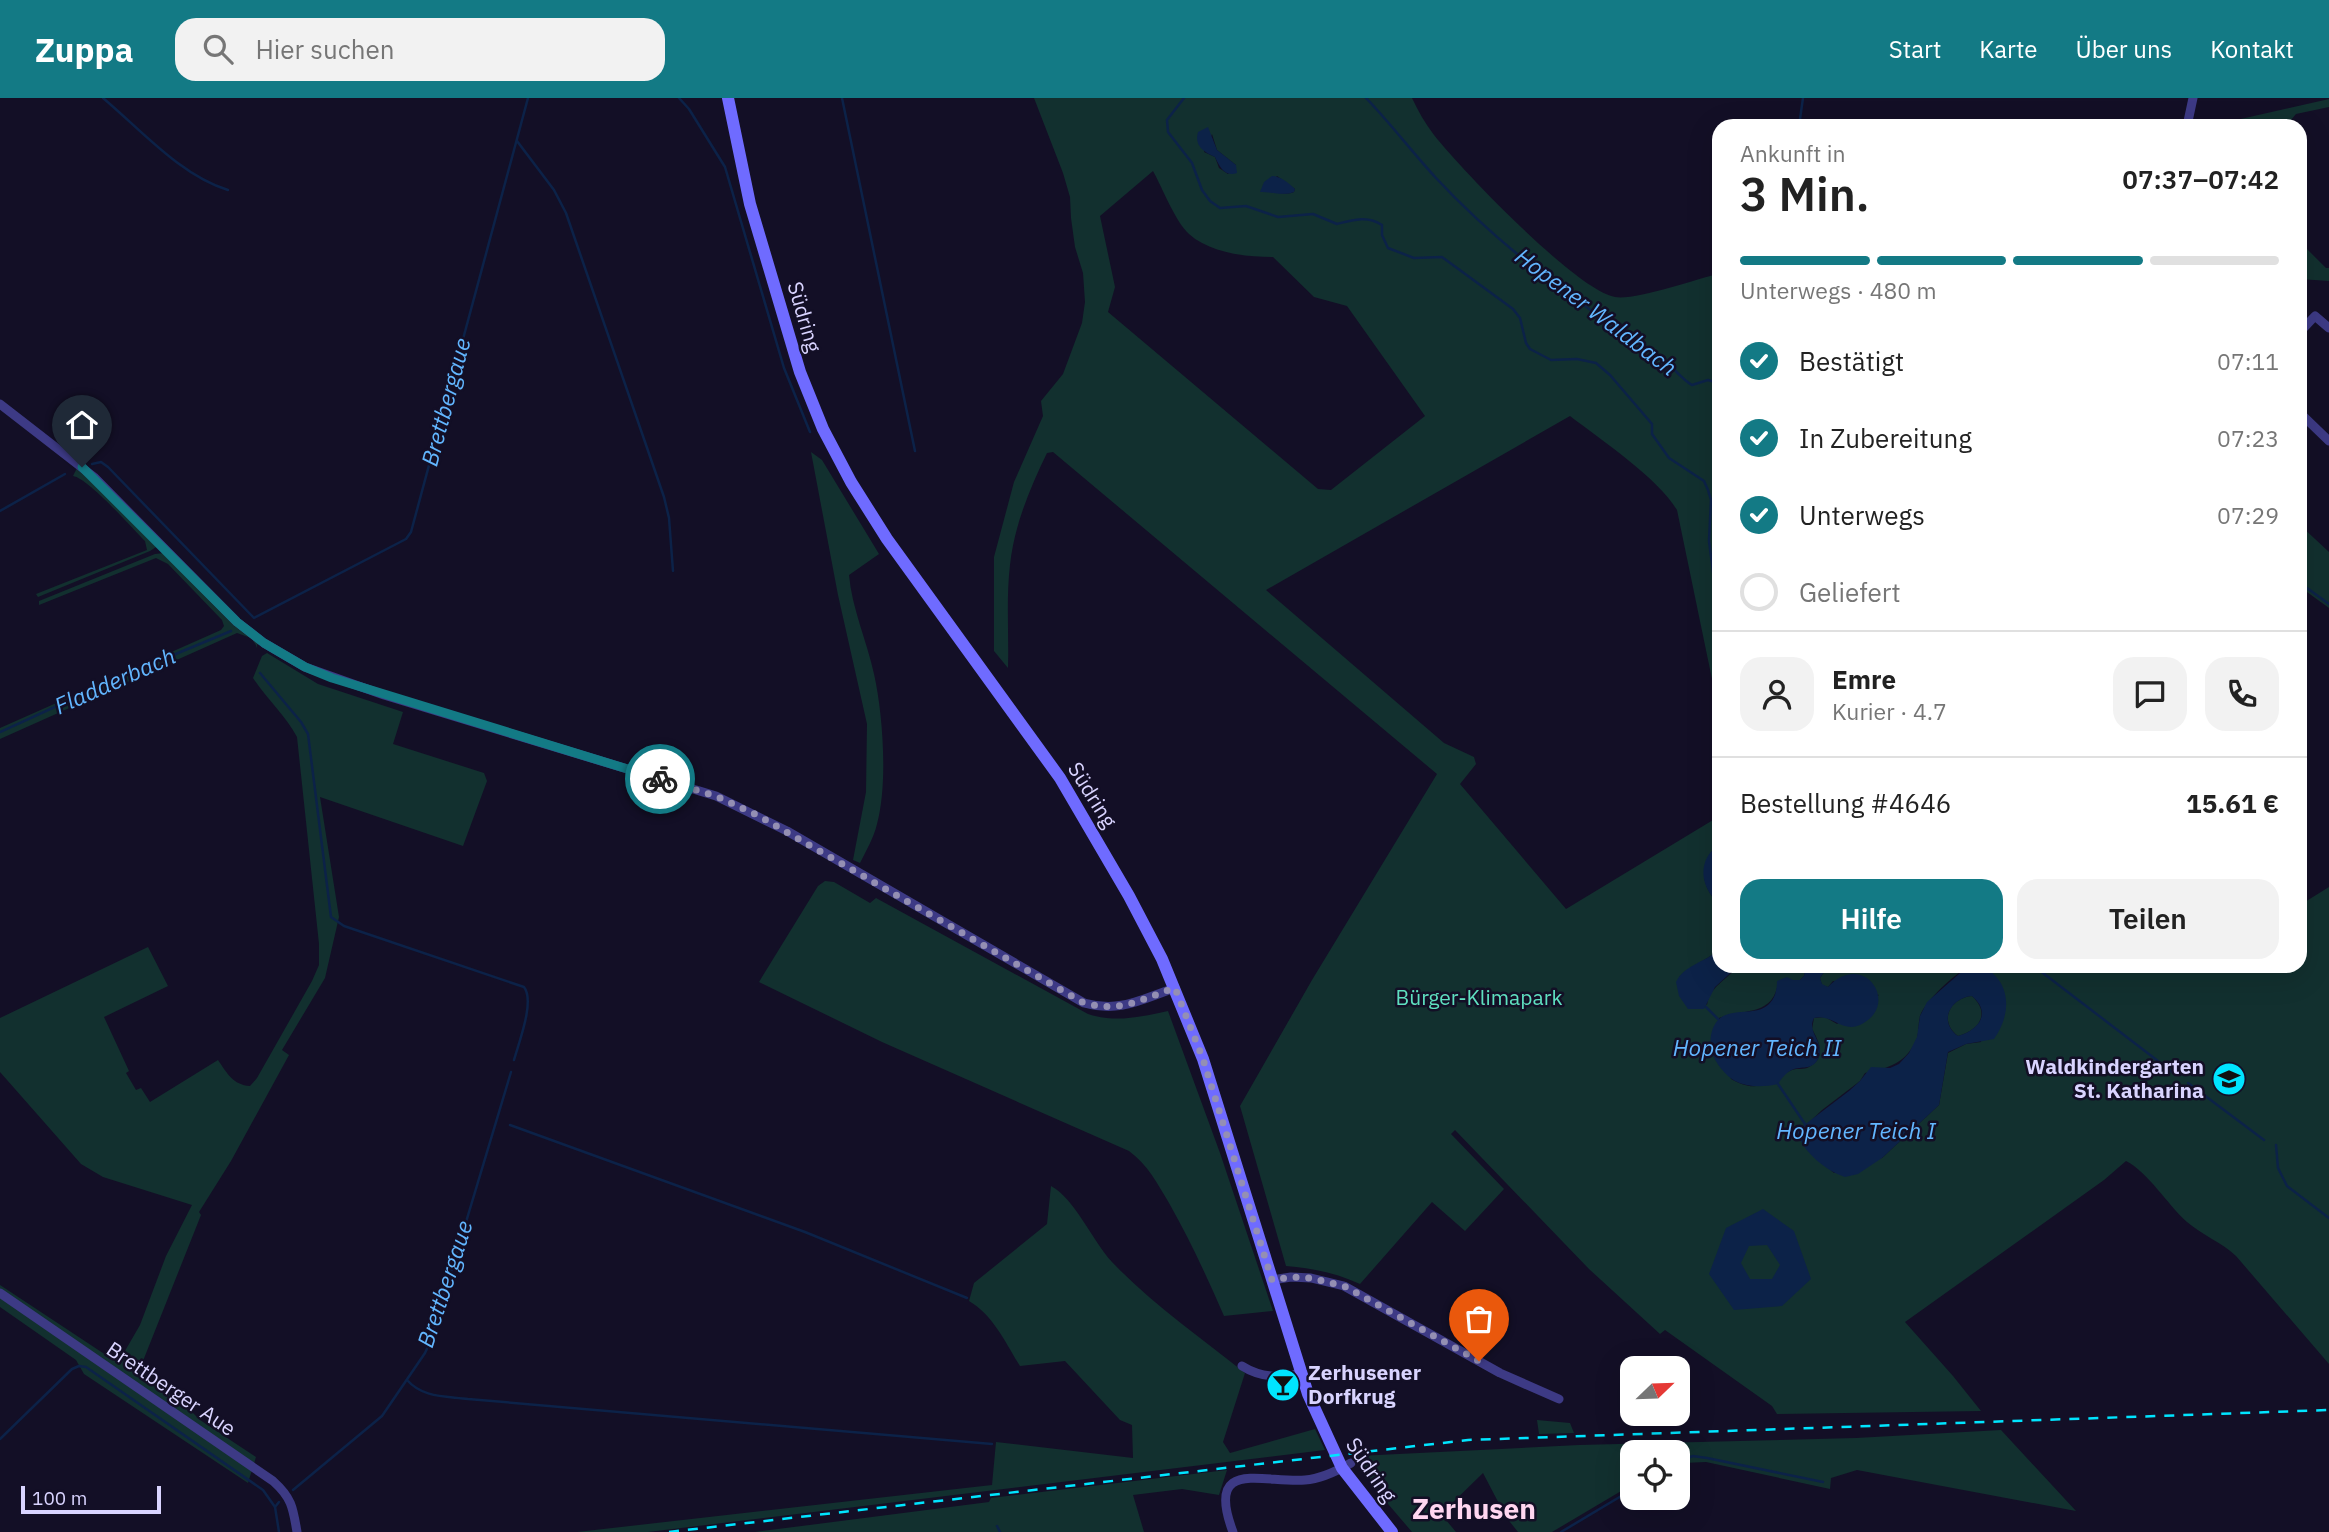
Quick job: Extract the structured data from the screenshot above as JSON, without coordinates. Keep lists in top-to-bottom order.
{
  "streets": {
    "main road": ["Südring"],
    "street": ["Brettberger Aue"]
  },
  "districts": ["Zerhusen"],
  "water": [
    "Hopener Waldbach",
    "Brettbergaue",
    "Fladderbach",
    "Hopener Teich II",
    "Hopener Teich I"
  ],
  "parks": ["Bürger-Klimapark"],
  "places": {
    "school or university": ["Waldkindergarten St. Katharina"],
    "bar": ["Zerhusener Dorfkrug"]
  },
  "scale_bar": "100 m",
  "north": "top right",
  "page": {
    "header": "Zuppa",
    "search": "Hier suchen",
    "nav": [
      "Start",
      "Karte",
      "Über uns",
      "Kontakt"
    ],
    "heading": ["3 Min.", "Ankunft in", "07:37–07:42"],
    "panel": [
      "Emre",
      "Kurier · 4.7",
      "Bestellung #4646",
      "15.61 €"
    ],
    "bar": "Unterwegs · 480 m",
    "list": [
      ["Bestätigt", "07:11"],
      ["In Zubereitung", "07:23"],
      ["Unterwegs", "07:29"],
      "Geliefert"
    ],
    "buttons": ["Hilfe", "Teilen"],
    "scale": "100 m"
  }
}
